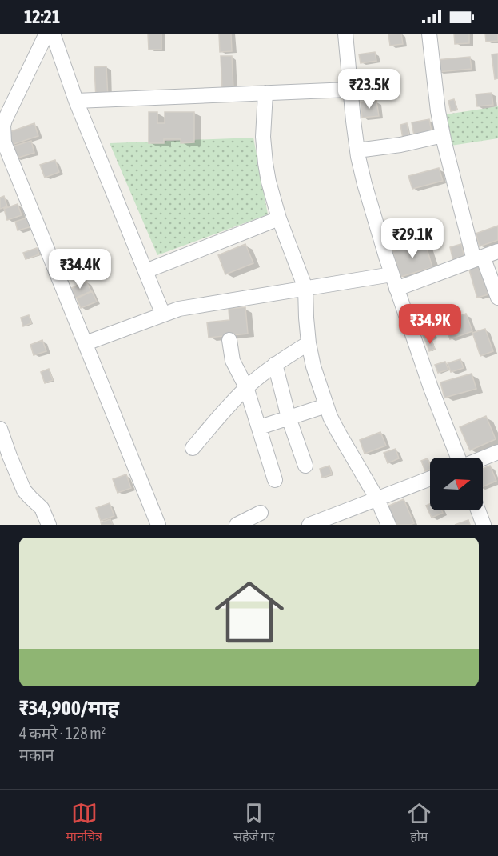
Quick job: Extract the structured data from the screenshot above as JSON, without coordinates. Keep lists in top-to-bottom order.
{
  "north": "right",
  "page": {
    "status": "12:21",
    "price": [
      "₹23.5K",
      "₹29.1K",
      "₹34.4K",
      "₹34.9K"
    ],
    "list": [
      {
        "name": "₹34,900/माह",
        "note": "4 कमरे · 128 m² · मकान"
      }
    ],
    "tabs": ["मानचित्र", "सहेजे गए", "होम"]
  }
}
